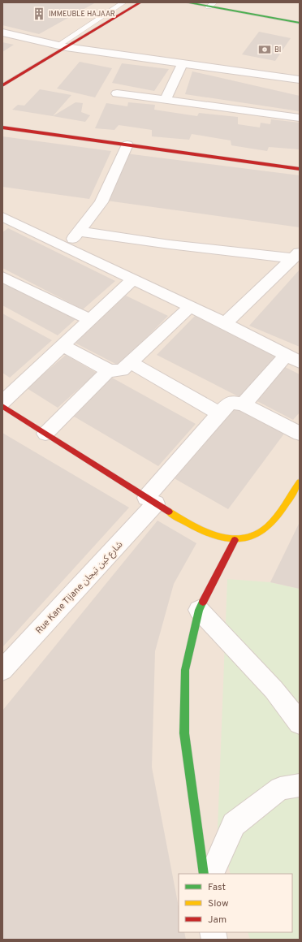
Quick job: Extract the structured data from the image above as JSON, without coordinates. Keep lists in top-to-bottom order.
{
  "streets": {
    "street": ["Rue Kane Tijane شارع كين تيجان"]
  },
  "places": {
    "building": ["IMMEUBLE HAJAAR"],
    "bank": ["BI"]
  },
  "legend": ["Fast", "Slow", "Jam"]
}
